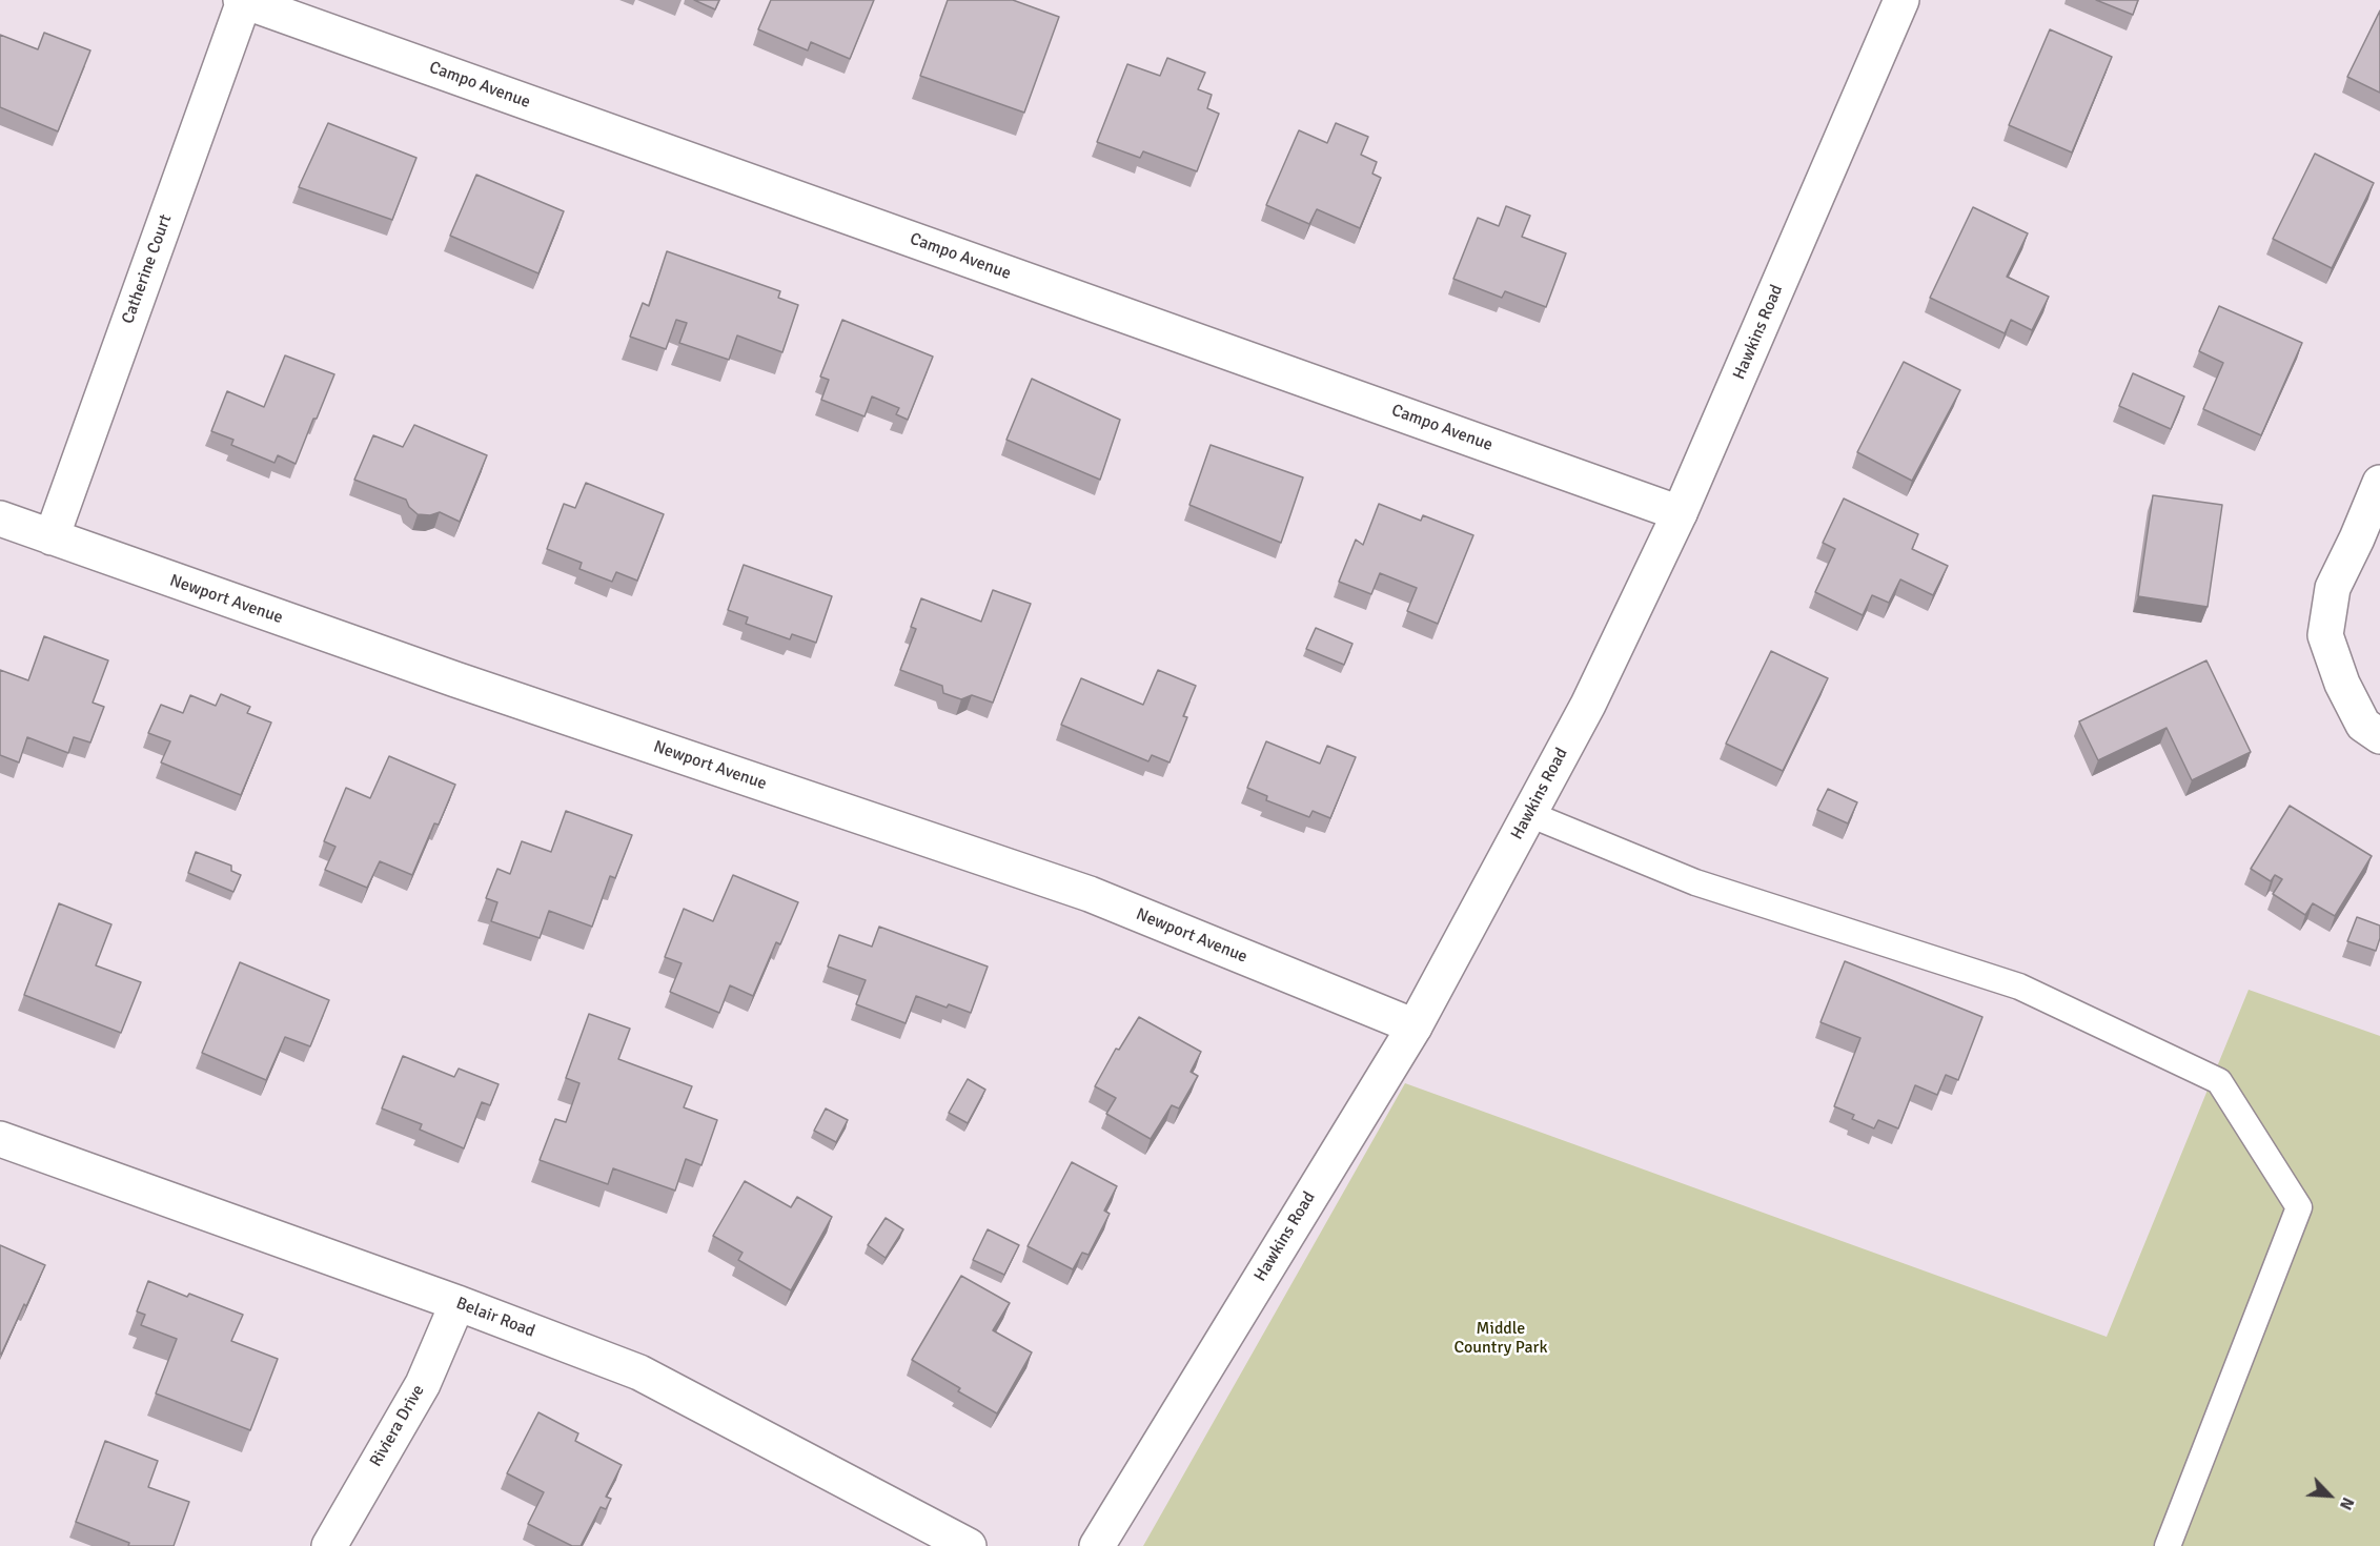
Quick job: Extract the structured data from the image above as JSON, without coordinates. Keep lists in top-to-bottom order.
{
  "streets": {
    "street": [
      "Campo Avenue",
      "Catherine Court",
      "Hawkins Road",
      "Newport Avenue",
      "Belair Road",
      "Riviera Drive"
    ]
  },
  "crossings": [
    ["Campo Avenue", "Catherine Court"],
    ["Campo Avenue", "Hawkins Road"],
    ["Catherine Court", "Newport Avenue"],
    ["Hawkins Road", "Newport Avenue"],
    ["Belair Road", "Riviera Drive"]
  ],
  "parks": ["Middle Country Park"],
  "north": "bottom right"
}
